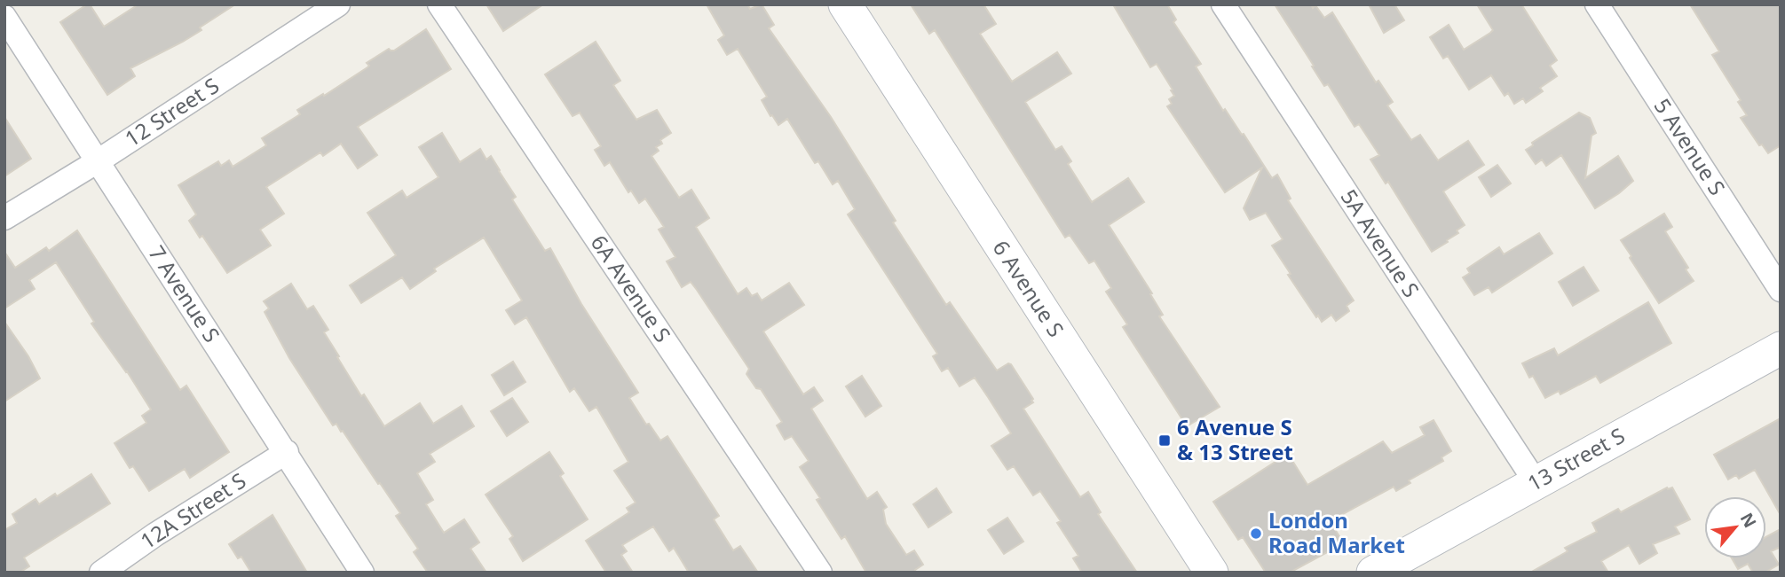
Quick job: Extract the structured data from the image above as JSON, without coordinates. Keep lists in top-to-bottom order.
{
  "streets": {
    "main road": ["6 Avenue S", "13 Street S"],
    "street": [
      "12 Street S",
      "5 Avenue S",
      "5A Avenue S",
      "6A Avenue S",
      "7 Avenue S",
      "12A Street S"
    ]
  },
  "crossings": [
    ["12 Street S", "7 Avenue S"],
    ["5A Avenue S", "13 Street S"],
    ["7 Avenue S", "12A Street S"]
  ],
  "places": {
    "transit": ["6 Avenue S & 13 Street"],
    "other": ["London Road Market"]
  },
  "north": "top right"
}
